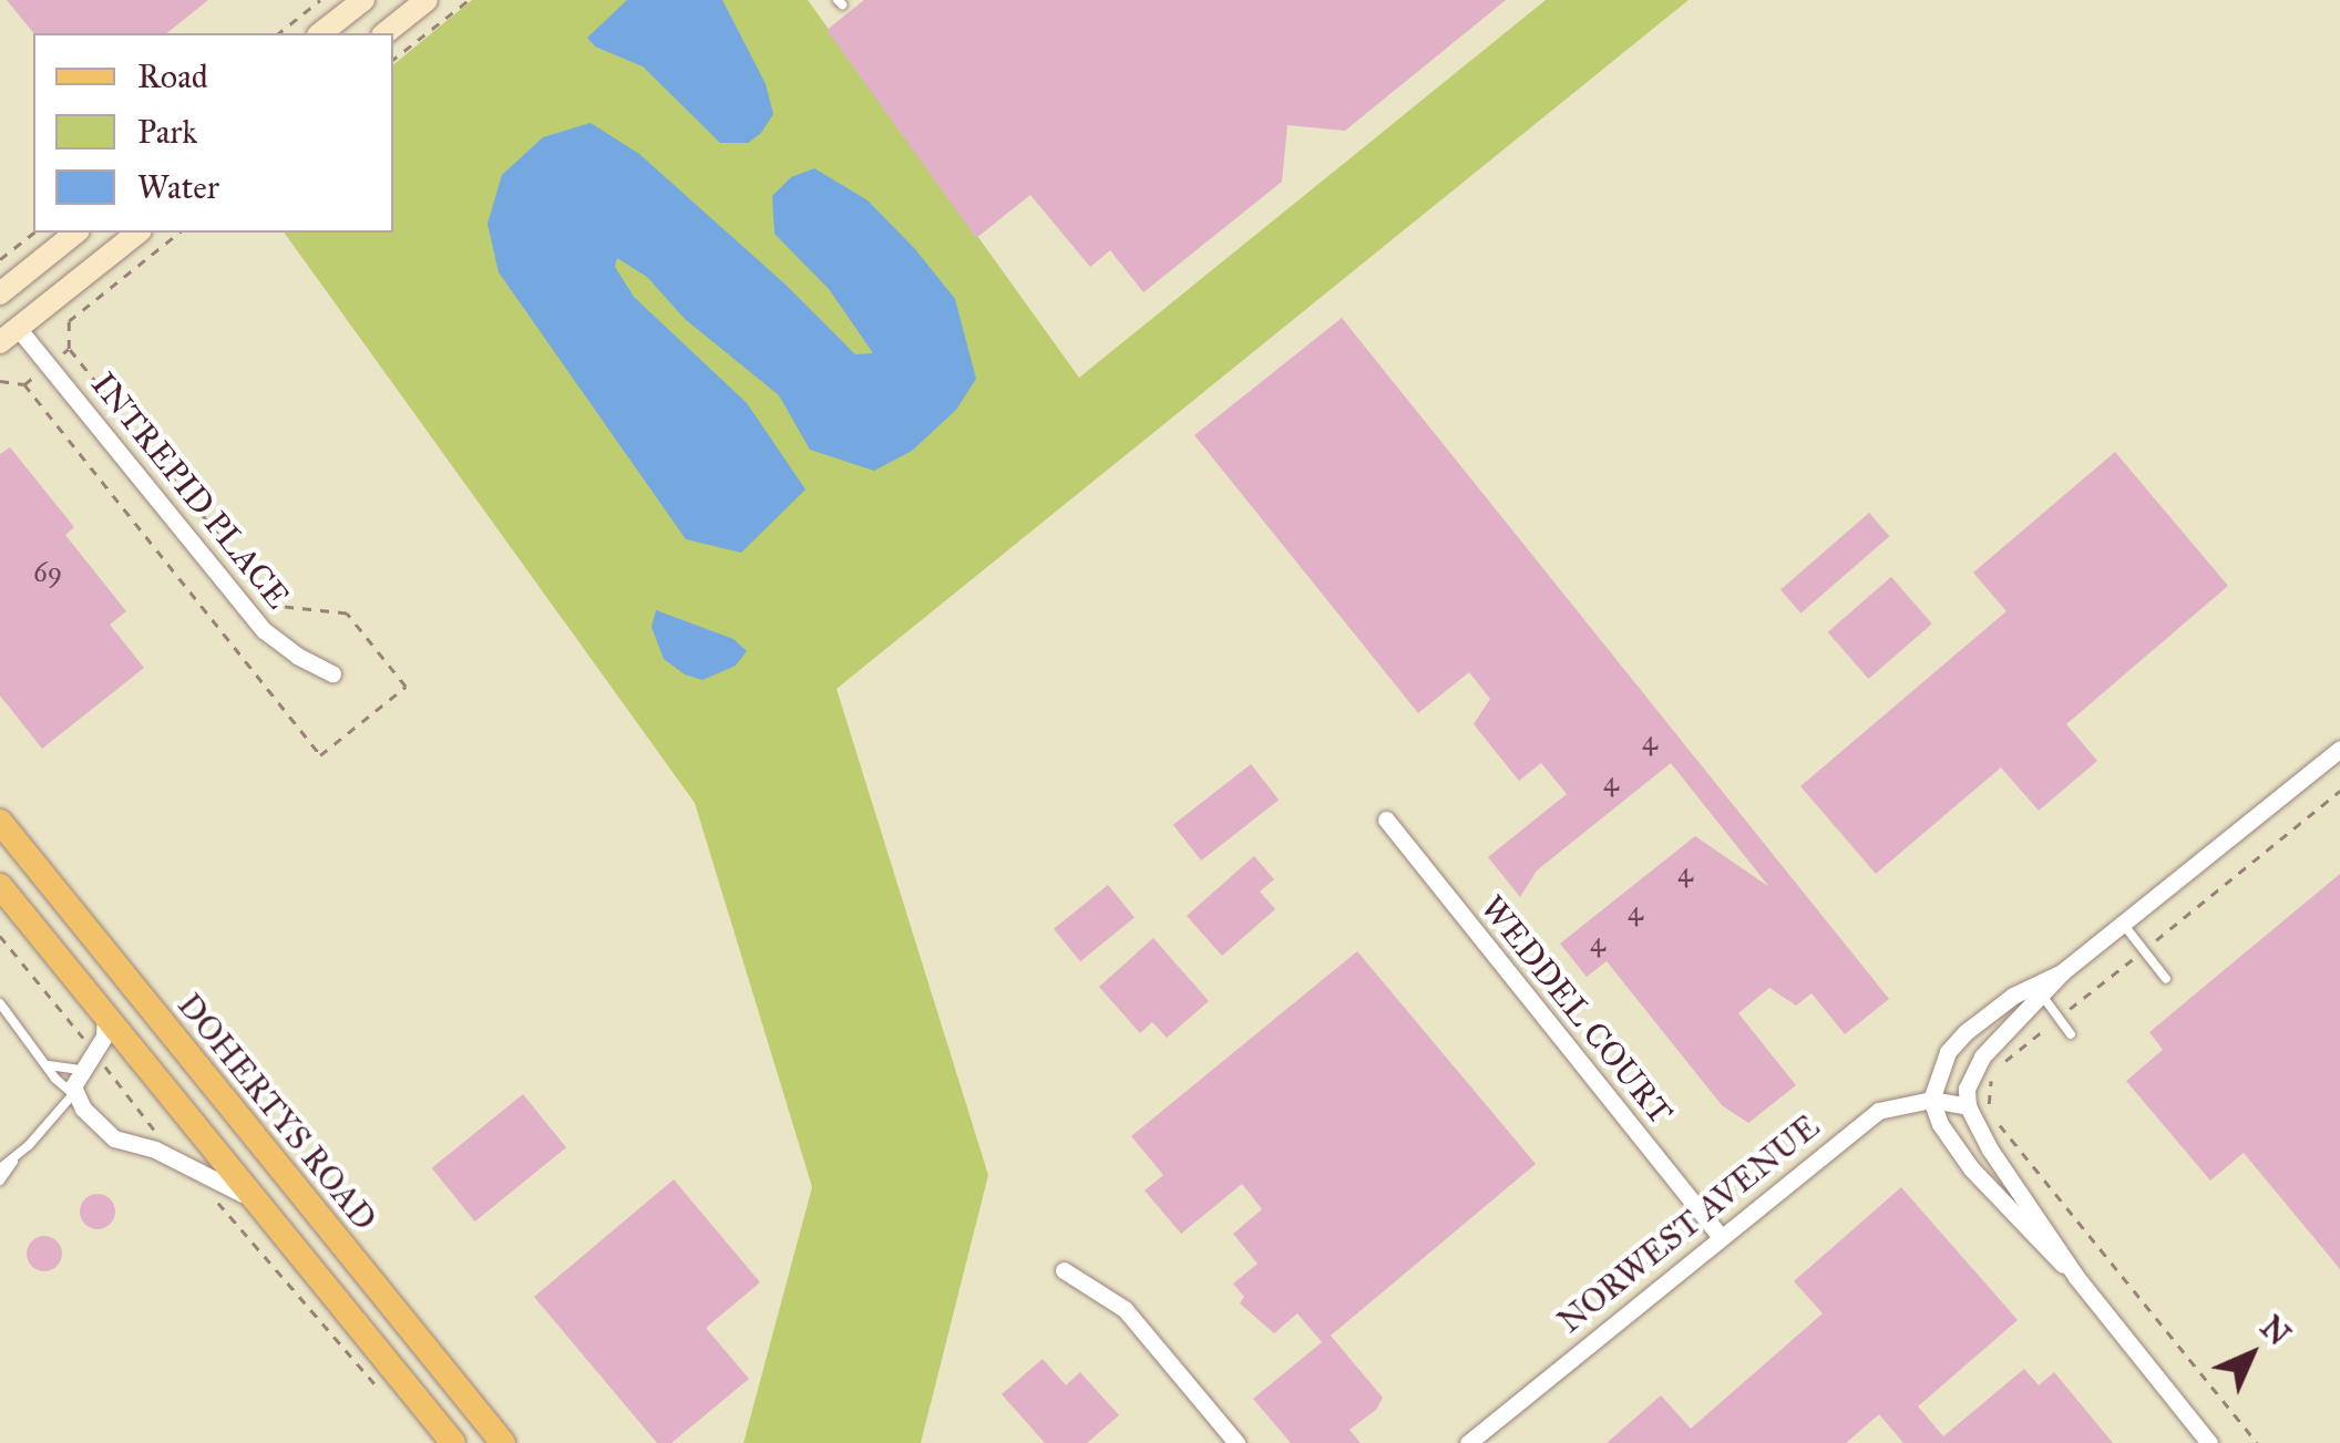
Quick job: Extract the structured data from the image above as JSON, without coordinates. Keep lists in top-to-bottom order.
{
  "streets": {
    "main road": ["DOHERTYS ROAD"],
    "street": ["INTREPID PLACE", "WEDDEL COURT", "NORWEST AVENUE"]
  },
  "crossings": [
    ["WEDDEL COURT", "NORWEST AVENUE"]
  ],
  "house_numbers": [
    "69",
    "4",
    "4",
    "4",
    "4",
    "4"
  ],
  "legend": ["Road", "Park", "Water"],
  "north": "top right"
}
